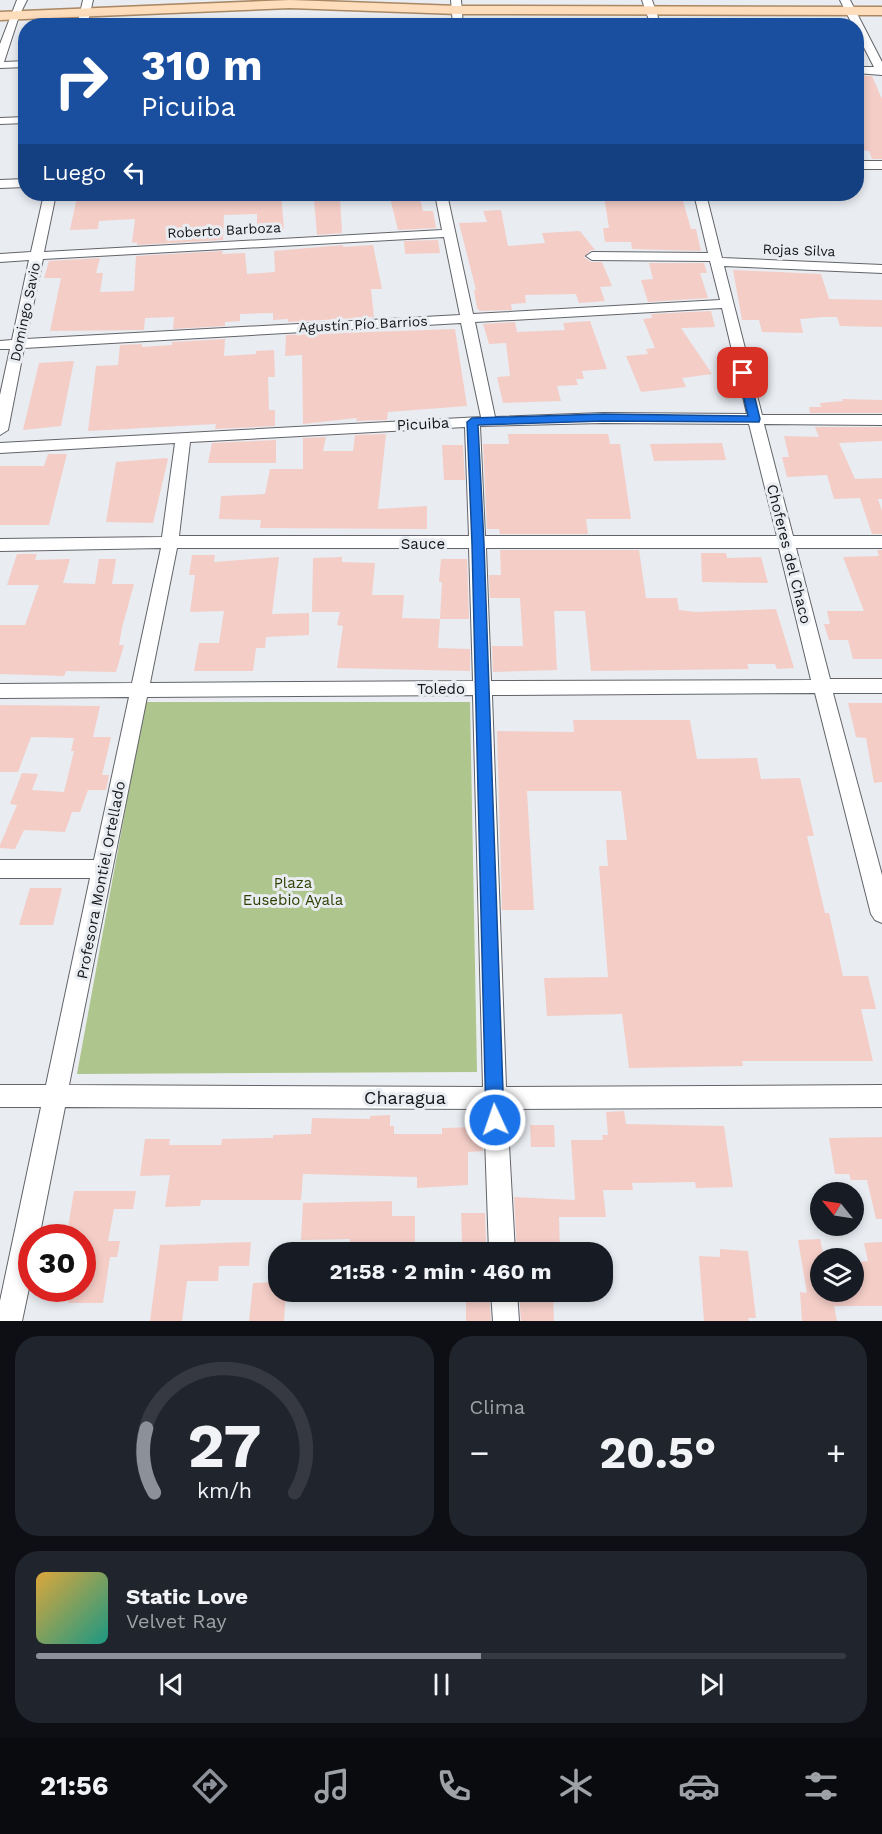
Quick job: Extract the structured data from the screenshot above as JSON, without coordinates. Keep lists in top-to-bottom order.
{
  "streets": {
    "street": [
      "Roberto Barboza",
      "Rojas Silva",
      "Domingo Savio",
      "Agustín Pío Barrios",
      "Picuiba",
      "Sauce",
      "Choferes del Chaco",
      "Toledo",
      "Profesora Montiel Ortellado",
      "Charagua"
    ]
  },
  "crossings": [
    ["Roberto Barboza", "Domingo Savio"],
    ["Rojas Silva", "Choferes del Chaco"],
    ["Domingo Savio", "Agustín Pío Barrios"],
    ["Agustín Pío Barrios", "Choferes del Chaco"],
    ["Picuiba", "Choferes del Chaco"],
    ["Picuiba", "Profesora Montiel Ortellado"],
    ["Sauce", "Choferes del Chaco"],
    ["Sauce", "Profesora Montiel Ortellado"],
    ["Choferes del Chaco", "Toledo"],
    ["Toledo", "Profesora Montiel Ortellado"],
    ["Profesora Montiel Ortellado", "Charagua"]
  ],
  "parks": ["Plaza Eusebio Ayala"],
  "north": "top left",
  "page": {
    "turn": ["310 m", "Picuiba"],
    "then": "Luego",
    "limit": "30",
    "trip": "21:58 · 2 min · 460 m",
    "tile": "Clima",
    "heat": ["−", "20.5°", "+"],
    "song": ["Static Love", "Velvet Ray"],
    "tabs": "21:56",
    "gauge": ["27", "km/h"]
  }
}
